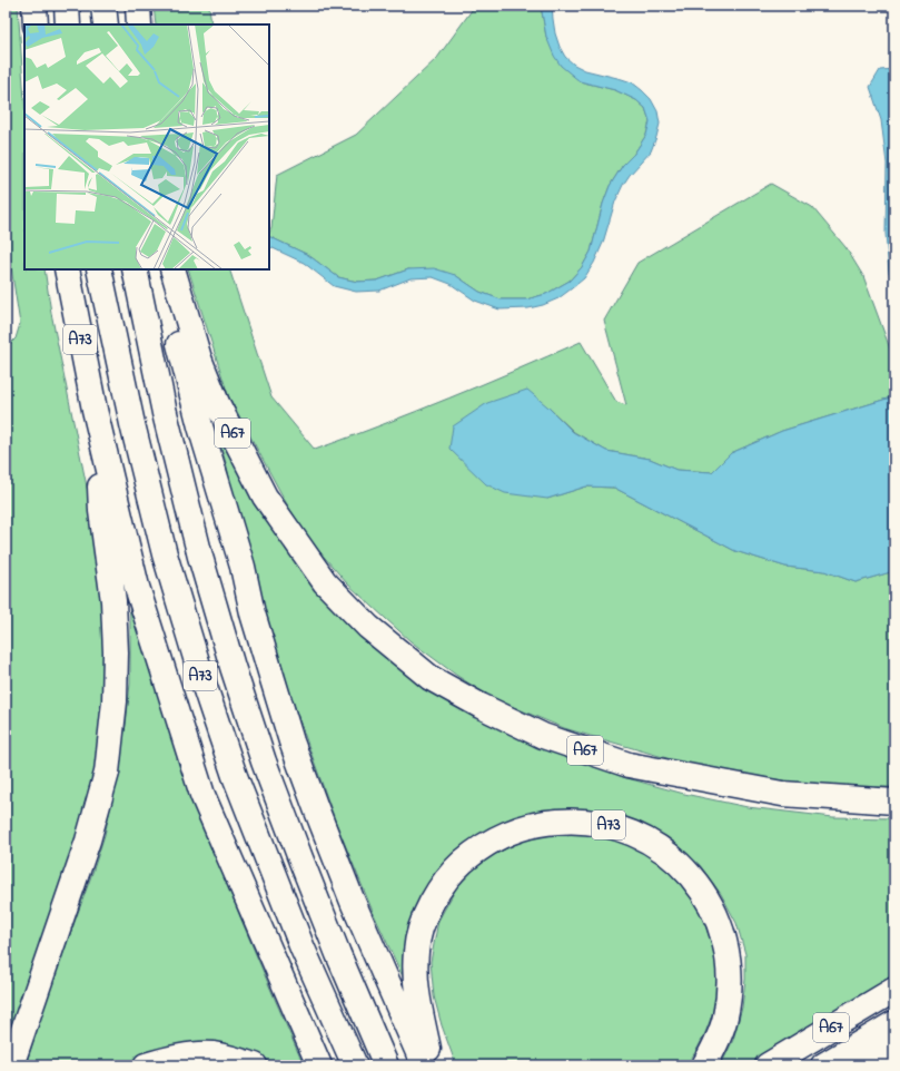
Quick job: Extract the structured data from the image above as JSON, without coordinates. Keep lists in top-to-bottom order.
{
  "streets": {
    "highway": ["A73", "A67"]
  }
}
